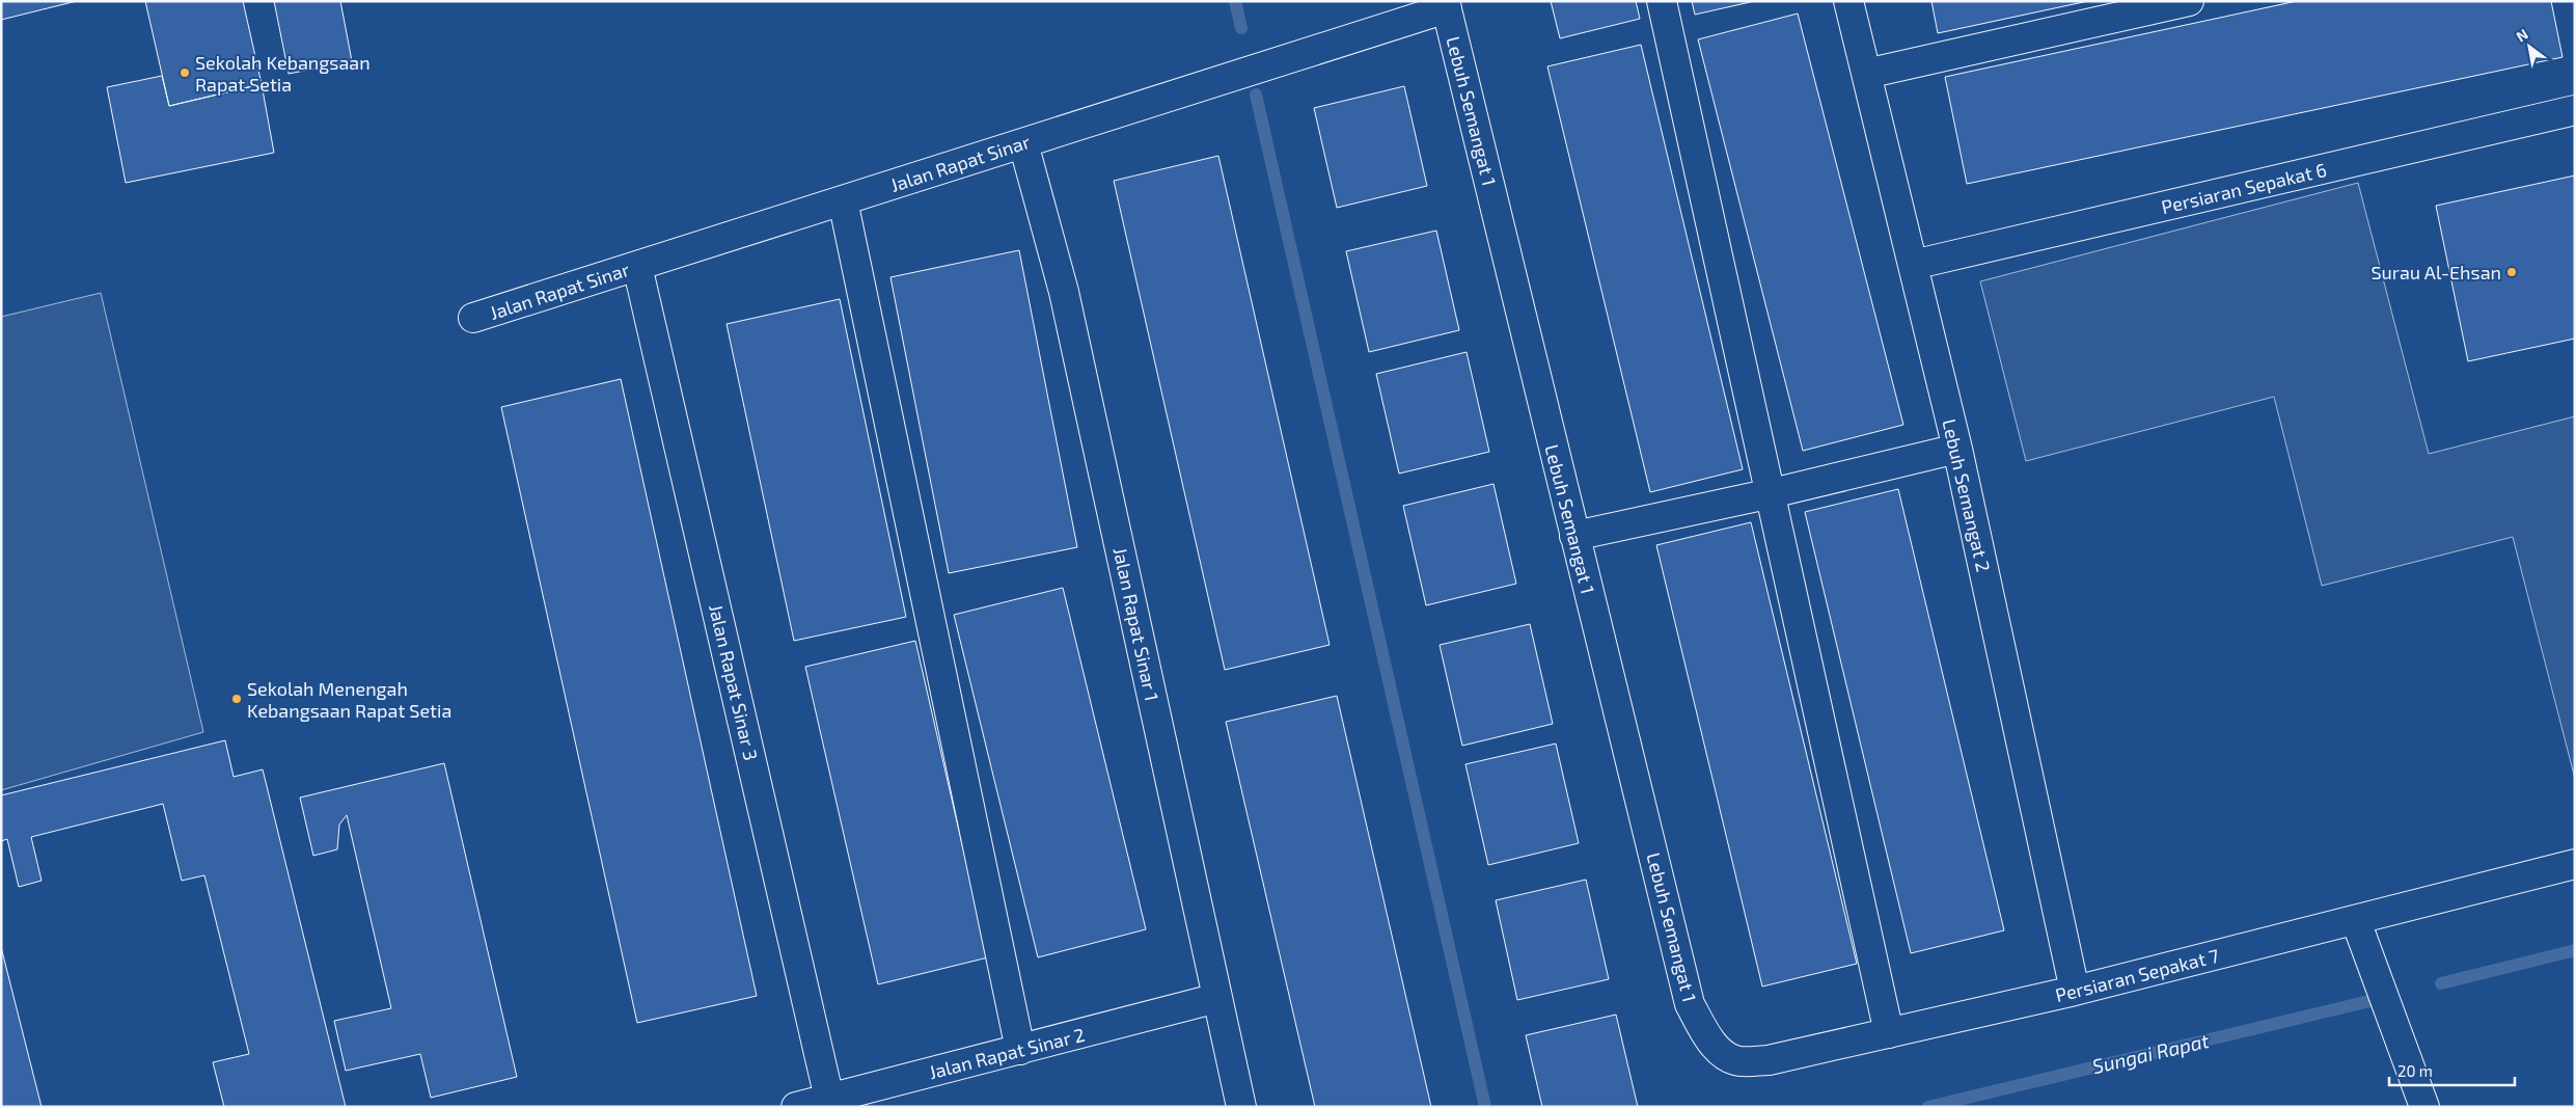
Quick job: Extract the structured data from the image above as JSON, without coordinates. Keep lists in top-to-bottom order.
{
  "streets": {
    "street": [
      "Lebuh Semangat 1",
      "Jalan Rapat Sinar",
      "Persiaran Sepakat 6",
      "Lebuh Semangat 2",
      "Jalan Rapat Sinar 1",
      "Jalan Rapat Sinar 3",
      "Persiaran Sepakat 7",
      "Jalan Rapat Sinar 2"
    ]
  },
  "crossings": [
    ["Lebuh Semangat 1", "Jalan Rapat Sinar"],
    ["Lebuh Semangat 1", "Persiaran Sepakat 7"],
    ["Jalan Rapat Sinar", "Jalan Rapat Sinar 1"],
    ["Jalan Rapat Sinar", "Jalan Rapat Sinar 3"],
    ["Persiaran Sepakat 6", "Lebuh Semangat 2"],
    ["Lebuh Semangat 2", "Persiaran Sepakat 7"],
    ["Jalan Rapat Sinar 1", "Jalan Rapat Sinar 2"],
    ["Jalan Rapat Sinar 3", "Jalan Rapat Sinar 2"]
  ],
  "water": ["Sungai Rapat"],
  "places": ["Sekolah Kebangsaan Rapat Setia", "Surau Al-Ehsan", "Sekolah Menengah Kebangsaan Rapat Setia"],
  "scale_bar": "20 m",
  "north": "top left"
}
